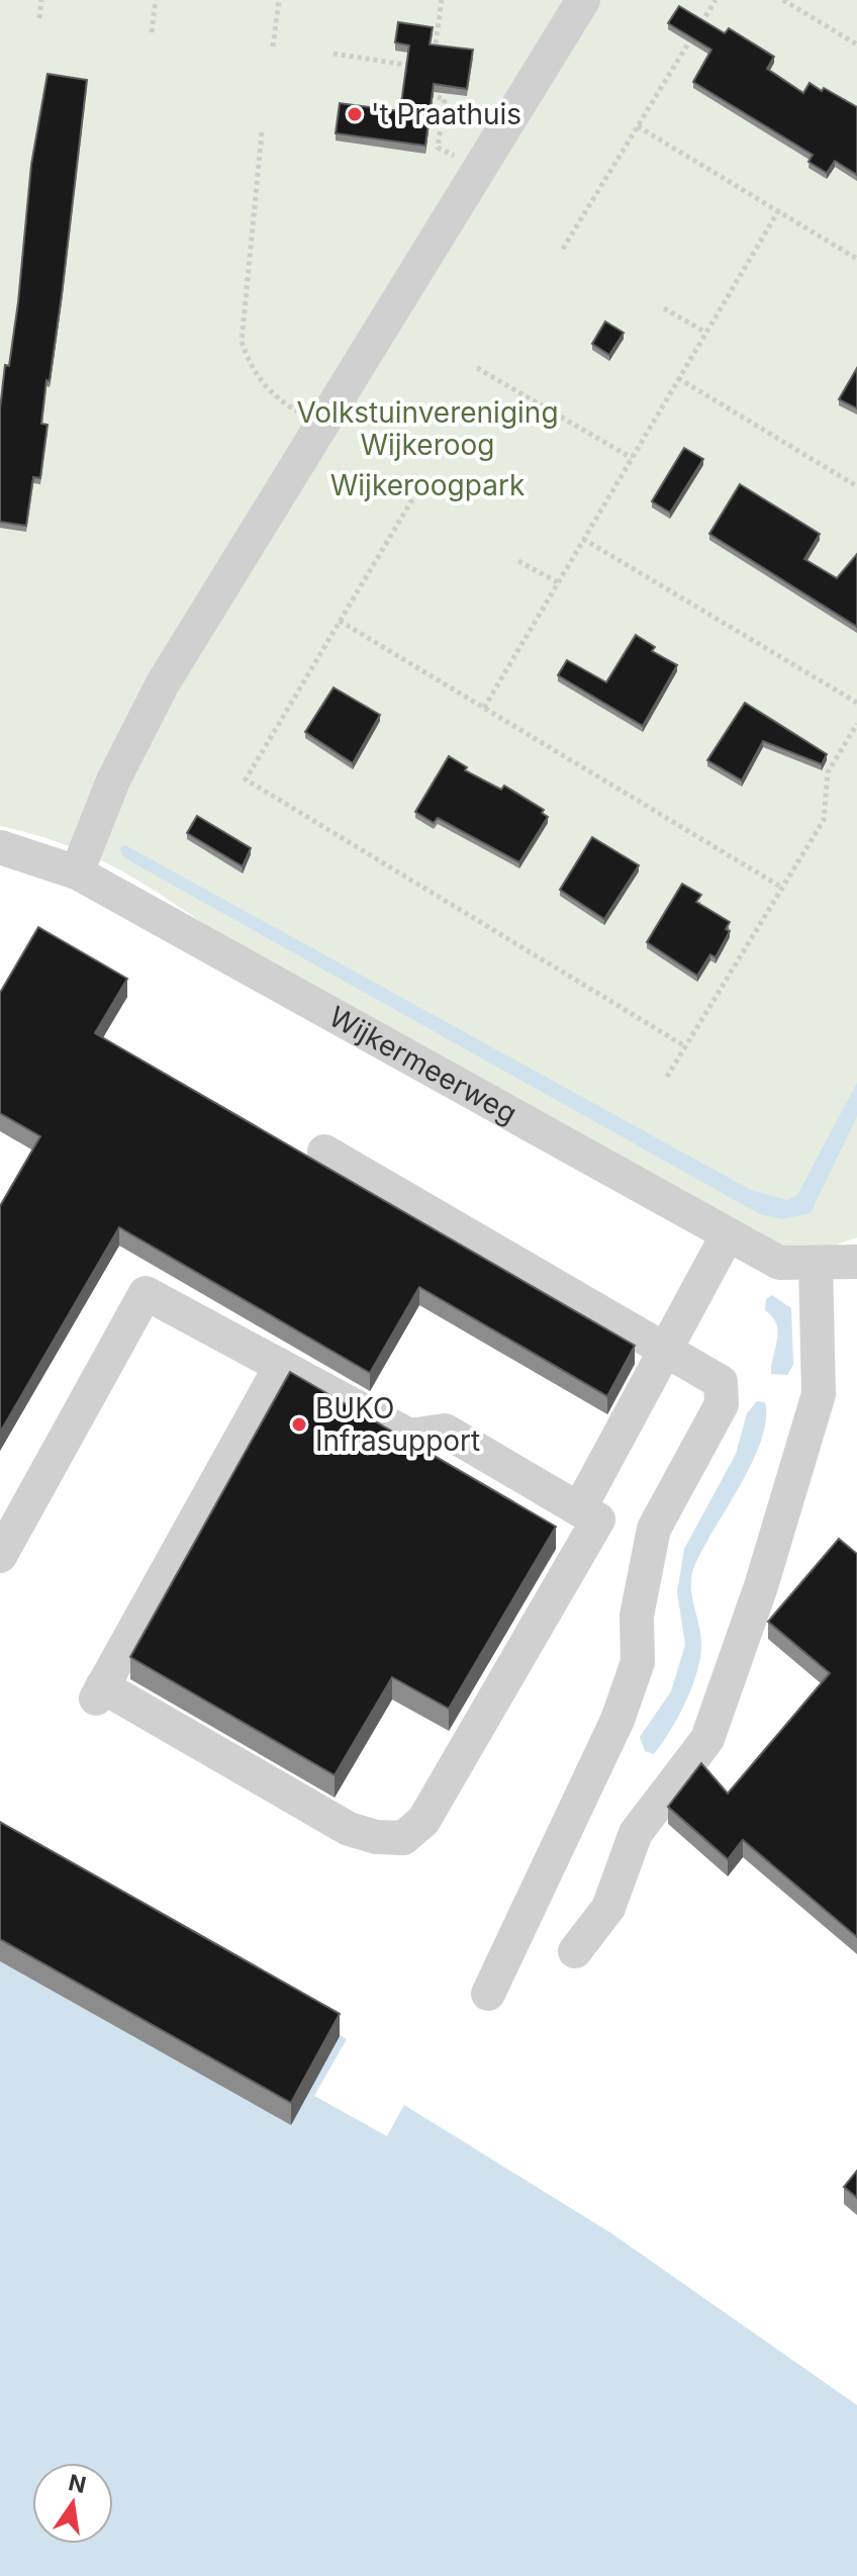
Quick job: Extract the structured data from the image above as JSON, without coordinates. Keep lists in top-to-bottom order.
{
  "streets": {
    "street": ["Wijkermeerweg"]
  },
  "parks": ["Volkstuinvereniging Wijkeroog", "Wijkeroogpark"],
  "places": ["'t Praathuis", "BUKO Infrasupport"],
  "north": "top"
}
